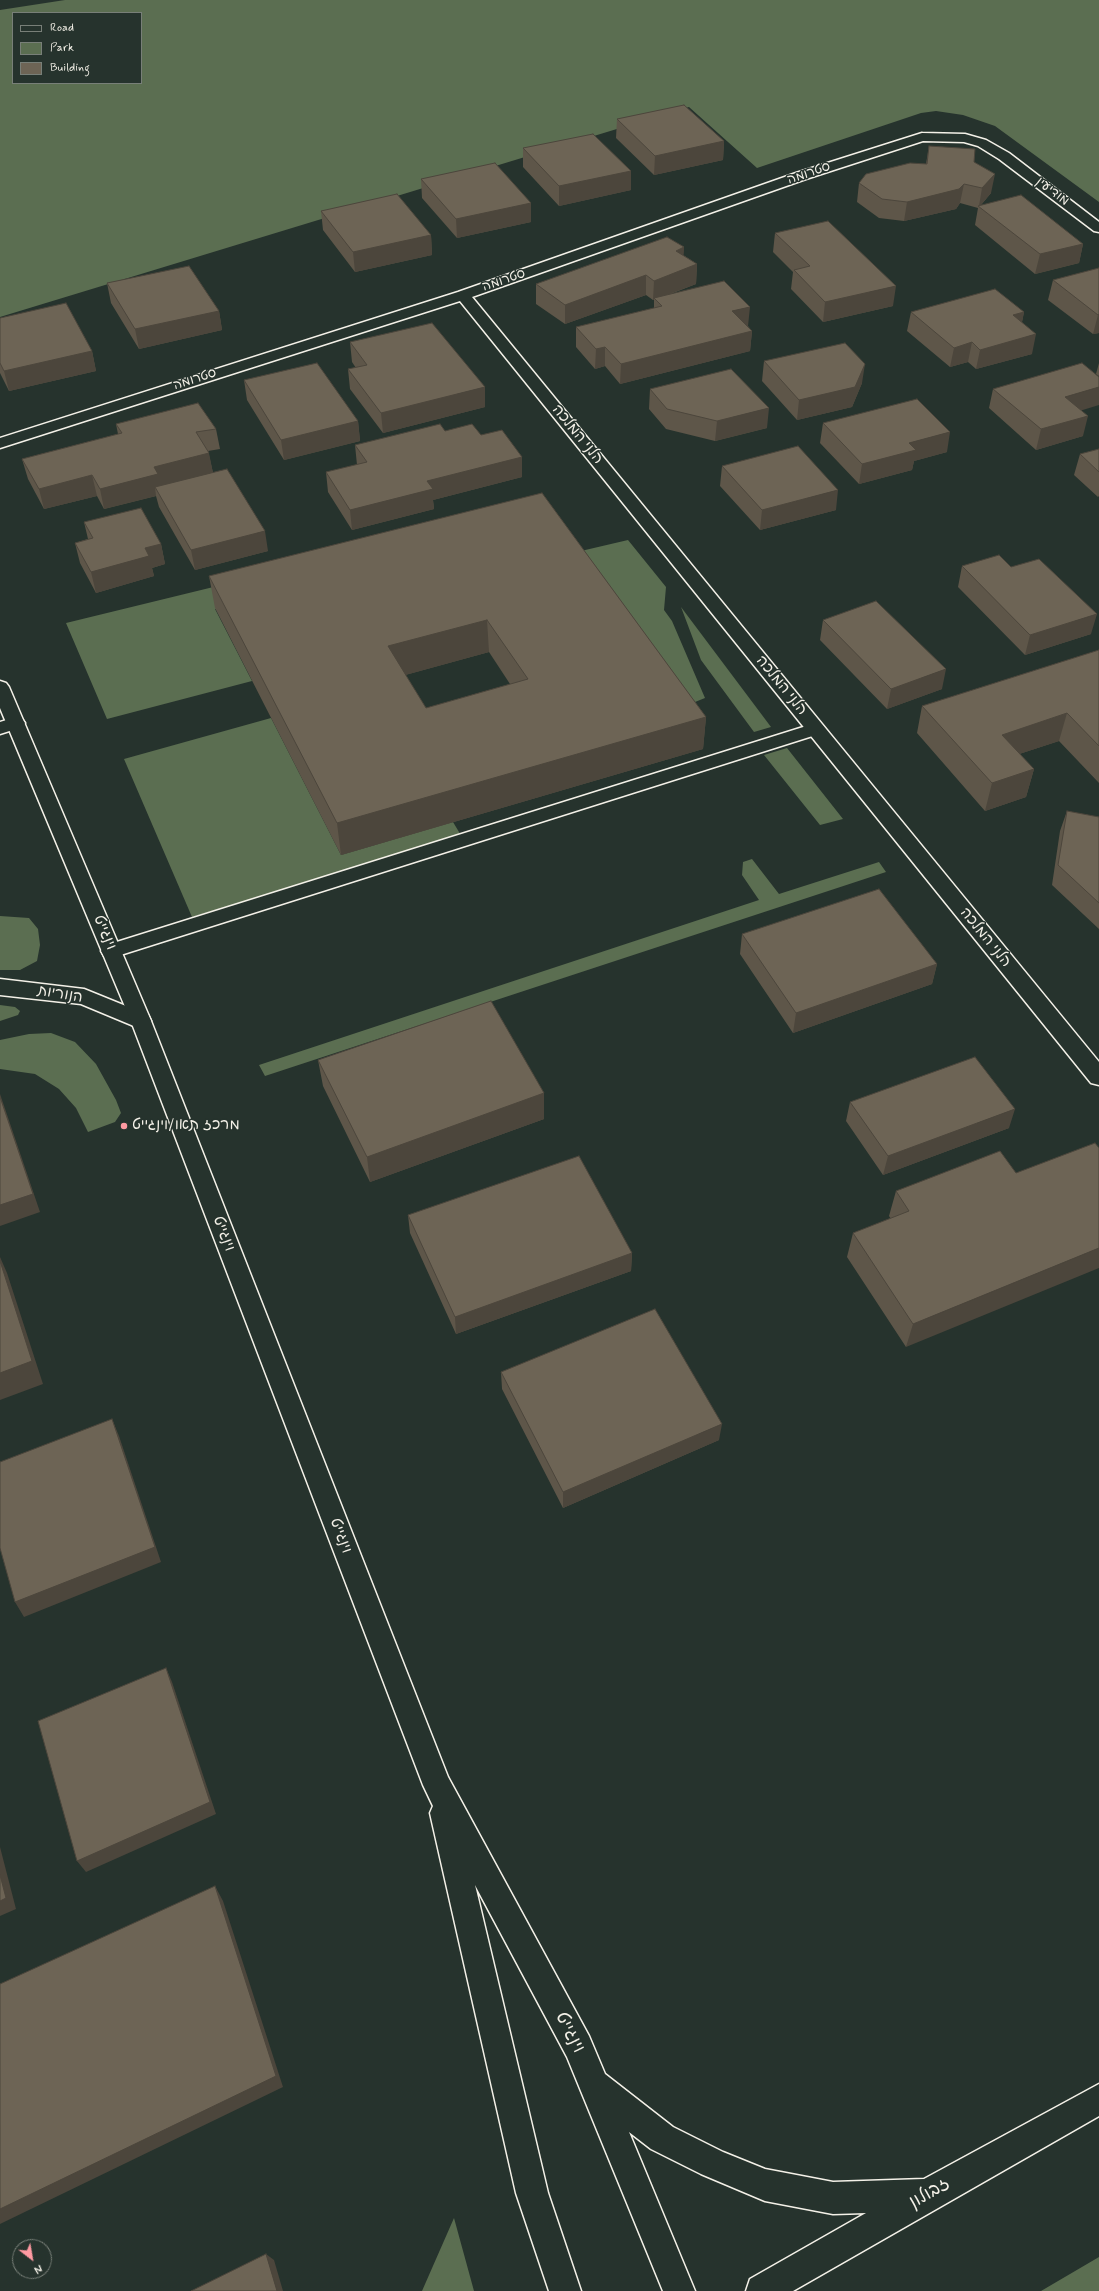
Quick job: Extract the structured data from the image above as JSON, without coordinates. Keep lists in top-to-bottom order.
{
  "streets": {
    "street": [
      "סטרומה",
      "מודיעין",
      "הלני המלכה",
      "וינגייט",
      "הנוריות",
      "זבולון"
    ]
  },
  "crossings": [
    ["סטרומה", "מודיעין"],
    ["סטרומה", "הלני המלכה"],
    ["וינגייט", "הנוריות"]
  ],
  "places": ["מרכז תאו/וינגייט"],
  "legend": ["Road", "Park", "Building"],
  "north": "bottom right"
}
